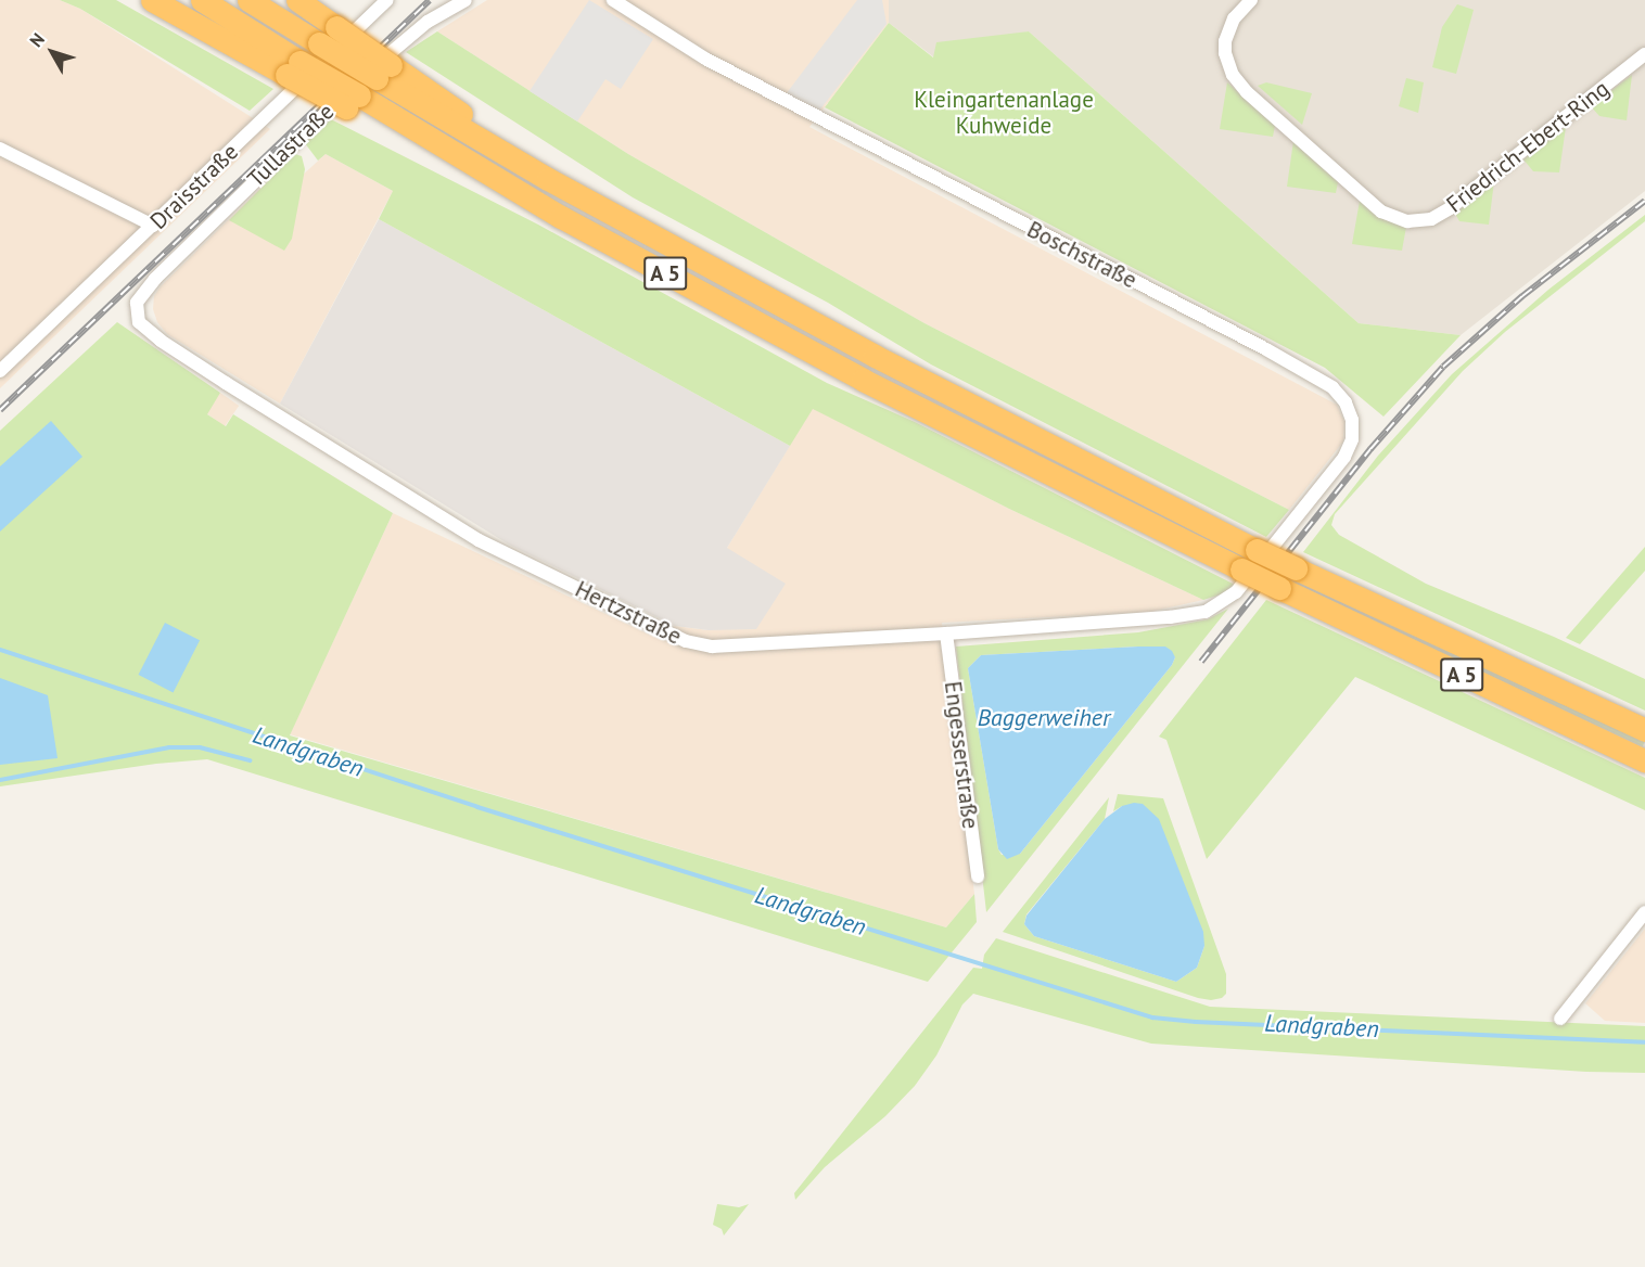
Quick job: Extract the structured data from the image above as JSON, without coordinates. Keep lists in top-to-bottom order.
{
  "streets": {
    "highway": ["A 5"],
    "street": [
      "Tullastraße",
      "Friedrich-Ebert-Ring",
      "Draisstraße",
      "Boschstraße",
      "Hertzstraße",
      "Engesserstraße"
    ]
  },
  "crossings": [
    ["Tullastraße", "Hertzstraße"],
    ["Boschstraße", "Hertzstraße"],
    ["Hertzstraße", "Engesserstraße"]
  ],
  "water": ["Baggerweiher", "Landgraben"],
  "parks": ["Kleingartenanlage Kuhweide"],
  "north": "top left"
}
